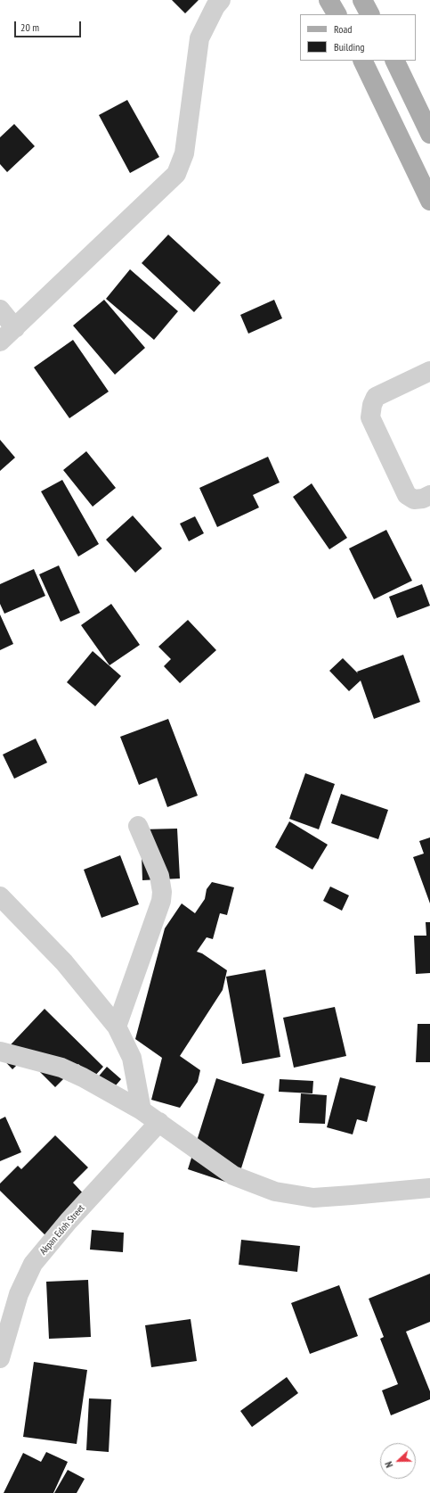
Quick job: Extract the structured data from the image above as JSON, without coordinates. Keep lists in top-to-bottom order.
{
  "streets": {
    "street": ["Akpan Edoh Street"]
  },
  "legend": ["Road", "Building"],
  "scale_bar": "20 m",
  "north": "left"
}
